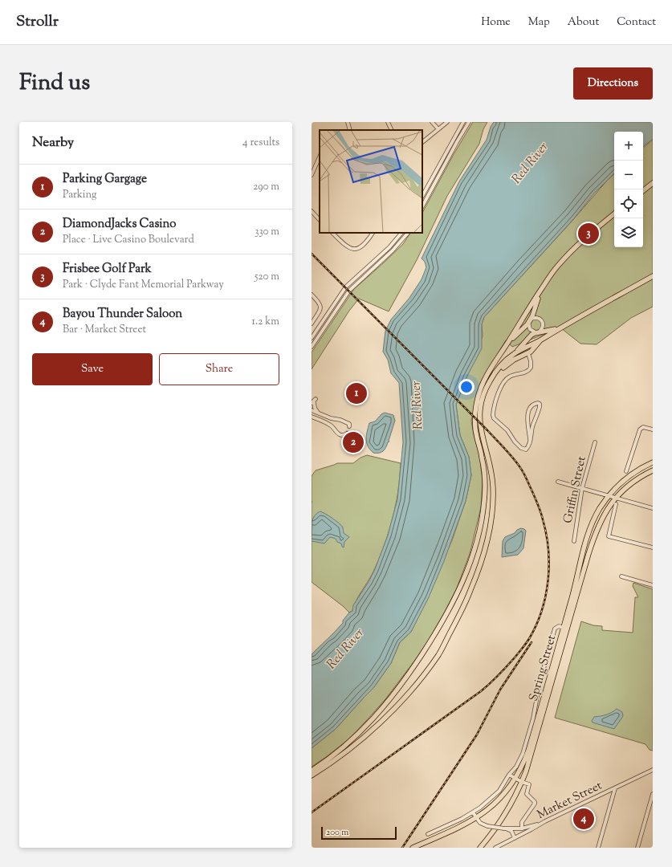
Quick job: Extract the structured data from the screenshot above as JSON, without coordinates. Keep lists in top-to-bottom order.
{
  "streets": {
    "main road": ["Spring Street"],
    "street": ["Griffin Street", "Market Street"]
  },
  "water": ["Red River"],
  "scale_bar": "200 m",
  "page": {
    "header": "Strollr",
    "nav": [
      "Home",
      "Map",
      "About",
      "Contact"
    ],
    "title": "Find us",
    "buttons": [
      "Directions",
      ["Save", "Share"]
    ],
    "heading": ["Nearby", "4 results"],
    "map_buttons": ["+", "−"],
    "list": [
      {
        "mark": "1",
        "name": "Parking Gargage",
        "note": "Parking",
        "value": "290 m"
      },
      {
        "mark": "2",
        "name": "DiamondJacks Casino",
        "note": "Place · Live Casino Boulevard",
        "value": "330 m"
      },
      {
        "mark": "3",
        "name": "Frisbee Golf Park",
        "note": "Park · Clyde Fant Memorial Parkway",
        "value": "520 m"
      },
      {
        "mark": "4",
        "name": "Bayou Thunder Saloon",
        "note": "Bar · Market Street",
        "value": "1.2 km"
      }
    ],
    "pins": [
      "3",
      "1",
      "2",
      "4"
    ],
    "scale": "200 m"
  }
}
